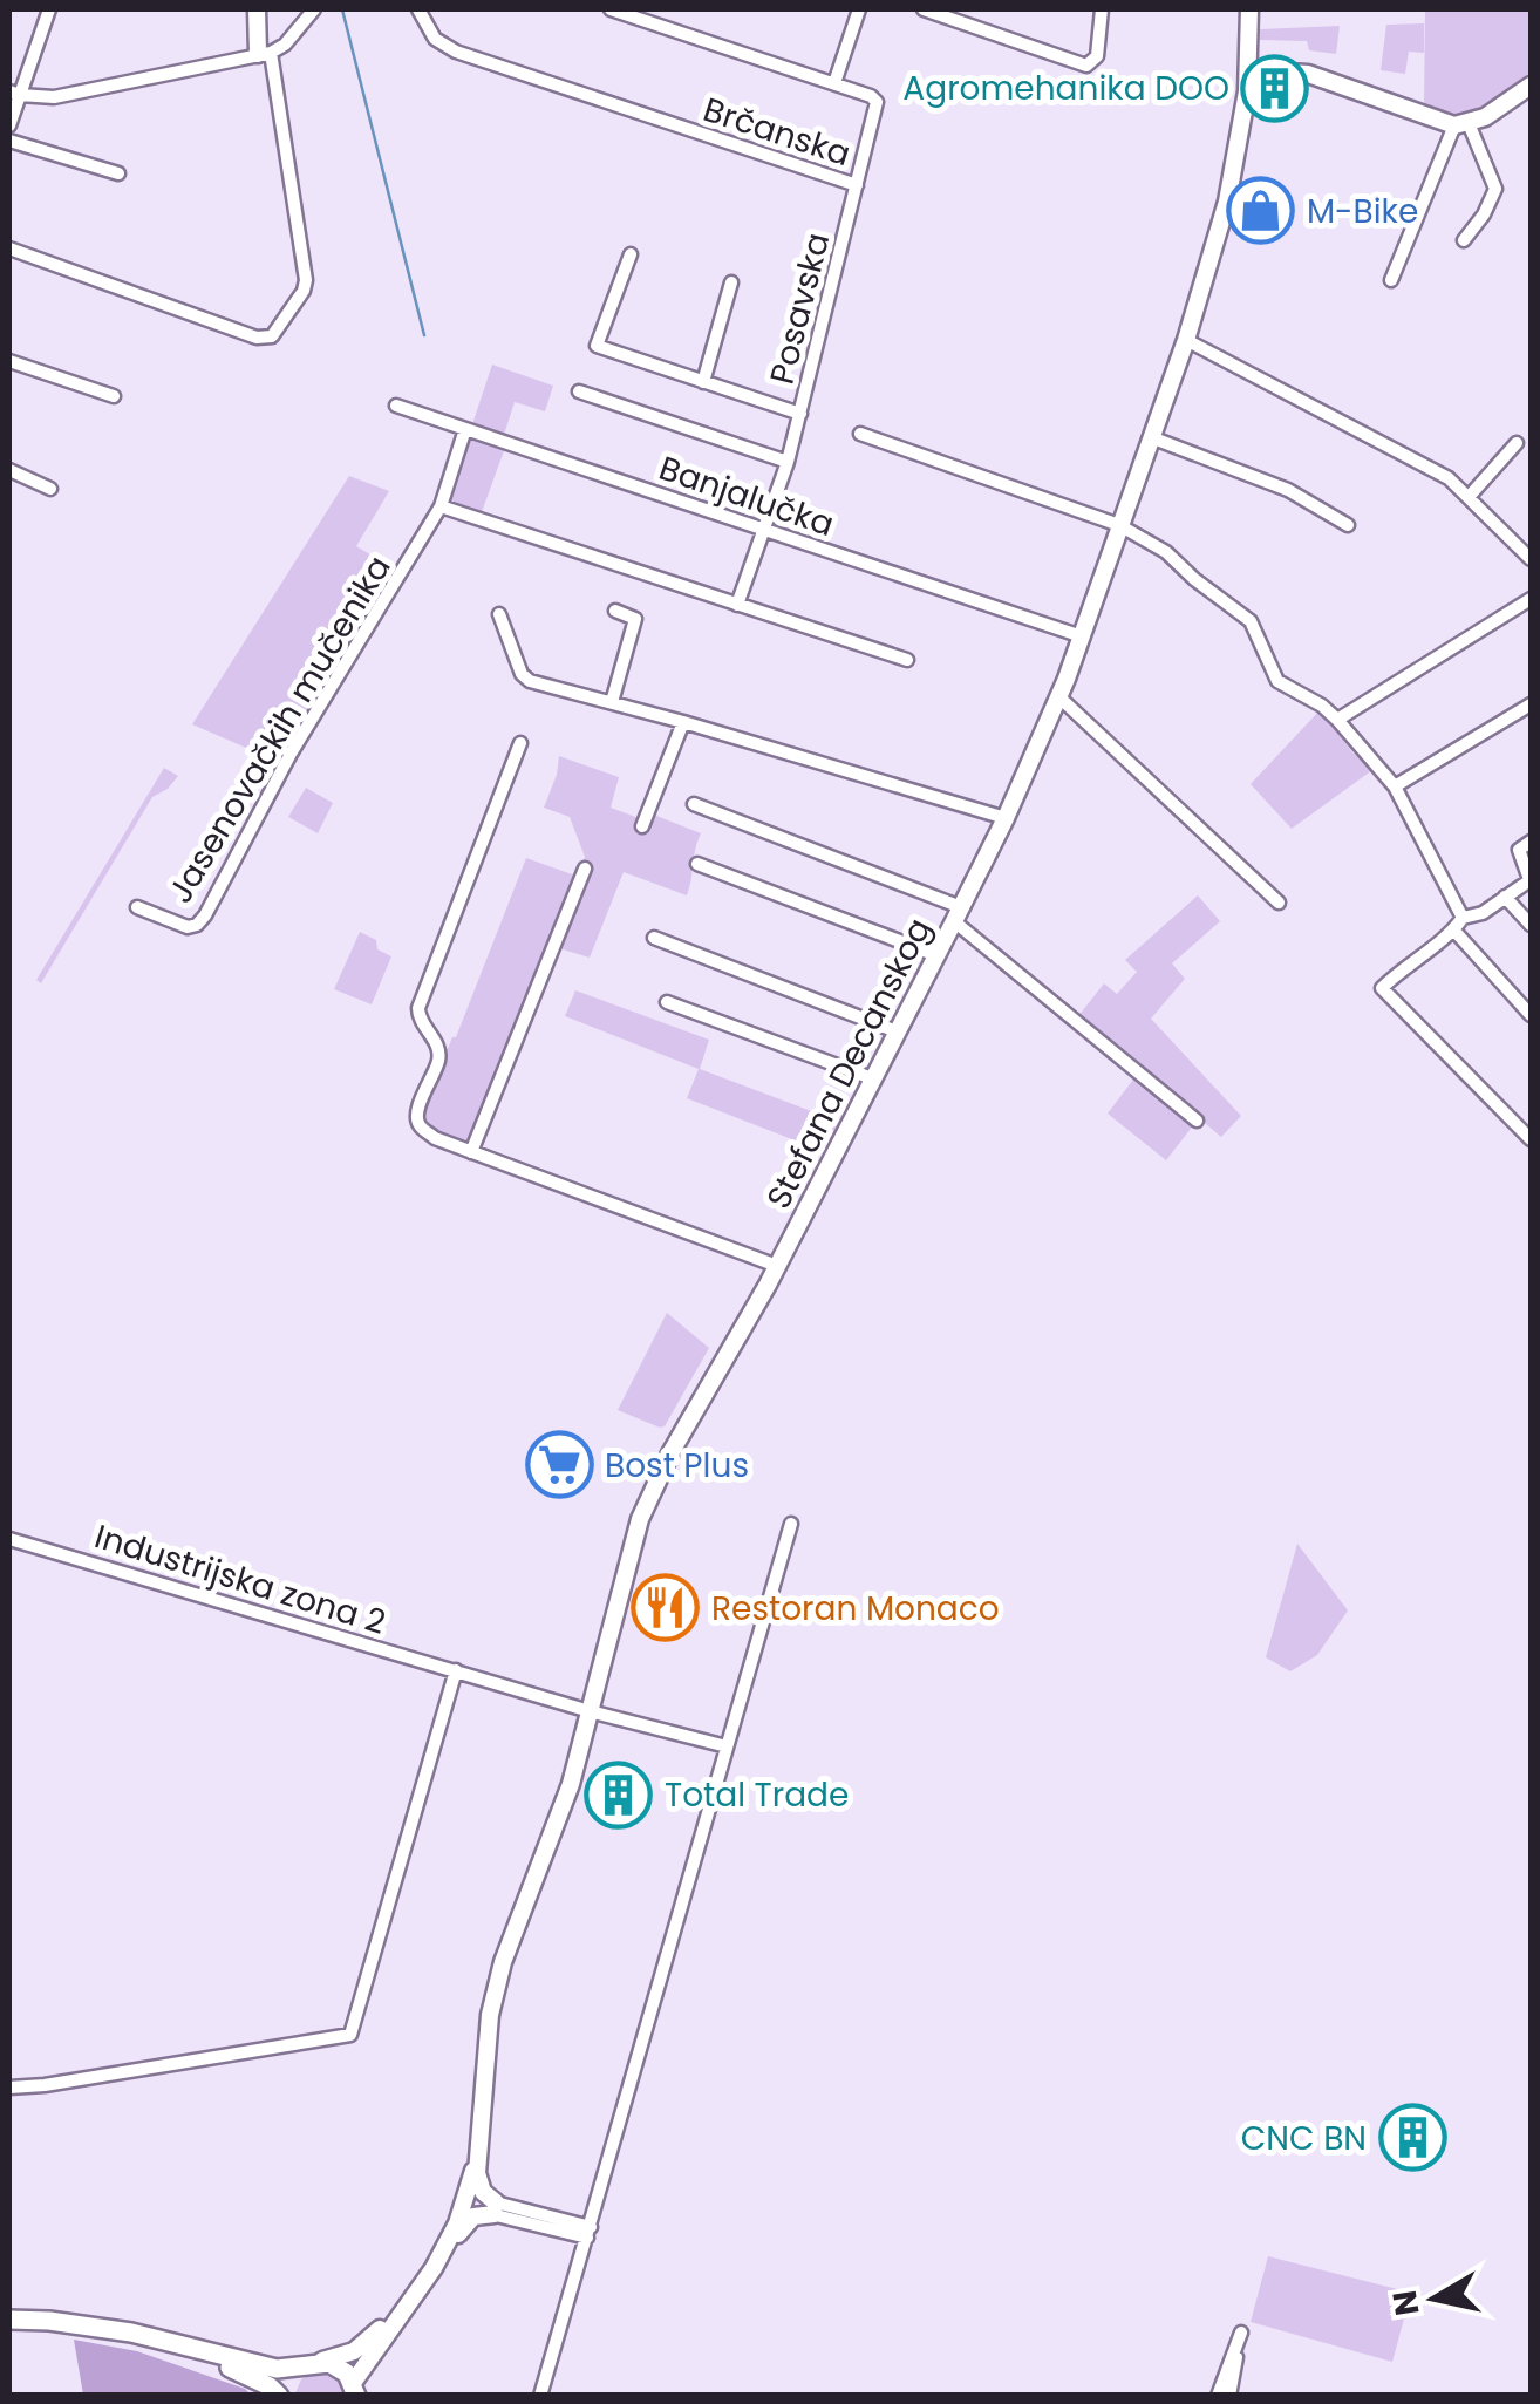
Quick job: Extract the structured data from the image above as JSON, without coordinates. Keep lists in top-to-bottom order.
{
  "streets": {
    "main road": ["Stefana Decanskog"],
    "street": [
      "Brčanska",
      "Posavska",
      "Banjalučka",
      "Jasenovačkih mučenika",
      "Industrijska zona 2"
    ]
  },
  "crossings": [
    ["Brčanska", "Posavska"],
    ["Banjalučka", "Jasenovačkih mučenika"],
    ["Banjalučka", "Stefana Decanskog"],
    ["Stefana Decanskog", "Industrijska zona 2"]
  ],
  "places": {
    "building": ["Agromehanika DOO", "Total Trade", "CNC BN"],
    "shop": ["M-Bike"],
    "supermarket": ["Bost Plus"],
    "restaurant": ["Restoran Monaco"]
  },
  "north": "left"
}
